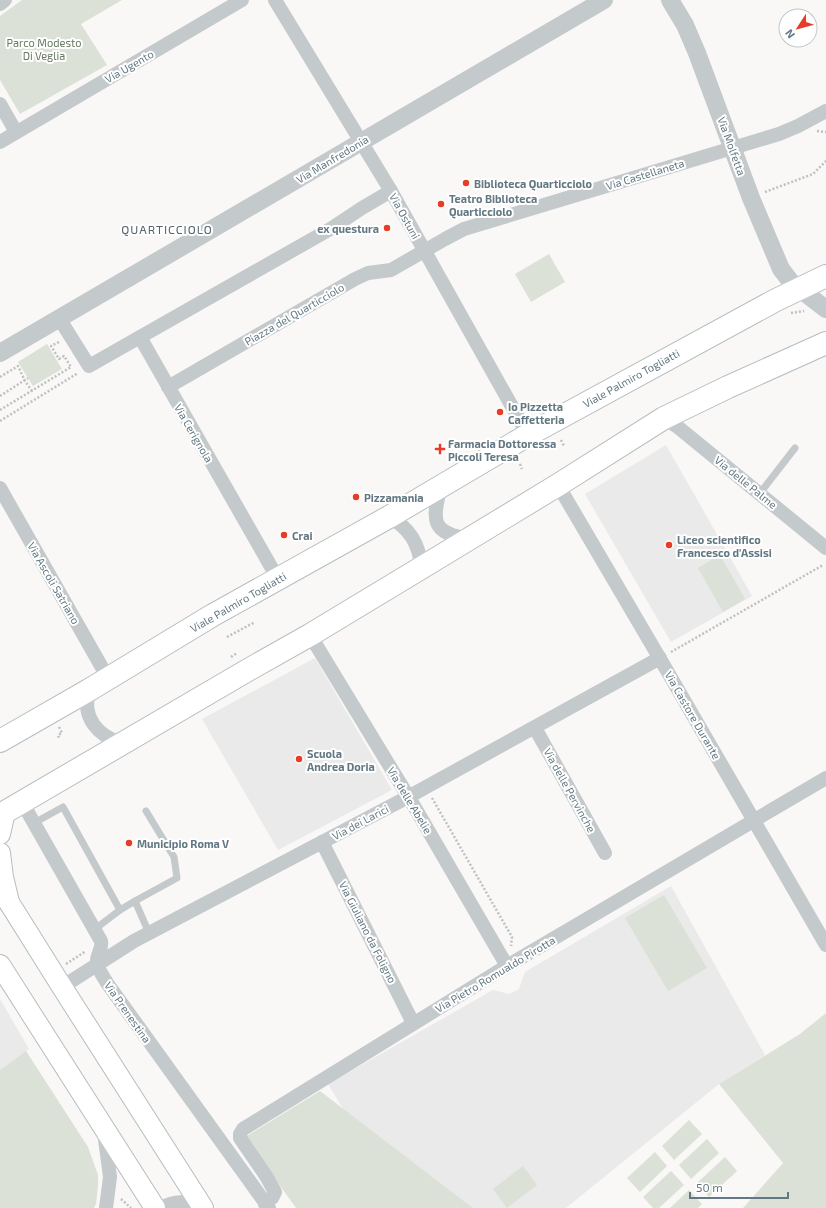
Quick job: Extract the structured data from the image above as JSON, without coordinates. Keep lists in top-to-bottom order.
{
  "streets": {
    "main road": ["Viale Palmiro Togliatti"],
    "street": [
      "Via Ugento",
      "Via Molfetta",
      "Via Manfredonia",
      "Via Castellaneta",
      "Via Ostuni",
      "Piazza del Quarticciolo",
      "Via Cerignola",
      "Via delle Palme",
      "Via Ascoli Satriano",
      "Via Castore Durante",
      "Via delle Pervinche",
      "Via delle Abelie",
      "Via dei Larici",
      "Via Giuliano da Foligno",
      "Via Pietro Romualdo Pirotta",
      "Via Prenestina"
    ]
  },
  "crossings": [
    ["Via Molfetta", "Via Castellaneta"],
    ["Via Molfetta", "Viale Palmiro Togliatti"],
    ["Via Manfredonia", "Via Ostuni"],
    ["Via Castellaneta", "Via Ostuni"],
    ["Via Castellaneta", "Piazza del Quarticciolo"],
    ["Via Ostuni", "Piazza del Quarticciolo"],
    ["Via Ostuni", "Viale Palmiro Togliatti"],
    ["Piazza del Quarticciolo", "Via Cerignola"],
    ["Viale Palmiro Togliatti", "Via Cerignola"],
    ["Viale Palmiro Togliatti", "Via Ascoli Satriano"],
    ["Via Castore Durante", "Via dei Larici"],
    ["Via Castore Durante", "Via Pietro Romualdo Pirotta"],
    ["Via delle Pervinche", "Via dei Larici"],
    ["Via delle Abelie", "Via dei Larici"],
    ["Via delle Abelie", "Via Pietro Romualdo Pirotta"],
    ["Via dei Larici", "Via Giuliano da Foligno"],
    ["Via dei Larici", "Via Prenestina"],
    ["Via Giuliano da Foligno", "Via Pietro Romualdo Pirotta"],
    ["Via Pietro Romualdo Pirotta", "Via Prenestina"]
  ],
  "districts": ["QUARTICCIOLO"],
  "parks": ["Parco Modesto Di Veglia"],
  "places": {
    "other": [
      "Biblioteca Quarticciolo",
      "Teatro Biblioteca Quarticciolo",
      "ex questura",
      "Io Pizzetta Caffetteria",
      "Pizzamania",
      "Crai",
      "Liceo scientifico Francesco d'Assisi",
      "Scuola Andrea Doria",
      "Municipio Roma V"
    ],
    "health": ["Farmacia Dottoressa Piccoli Teresa"]
  },
  "scale_bar": "50 m",
  "north": "bottom left"
}
